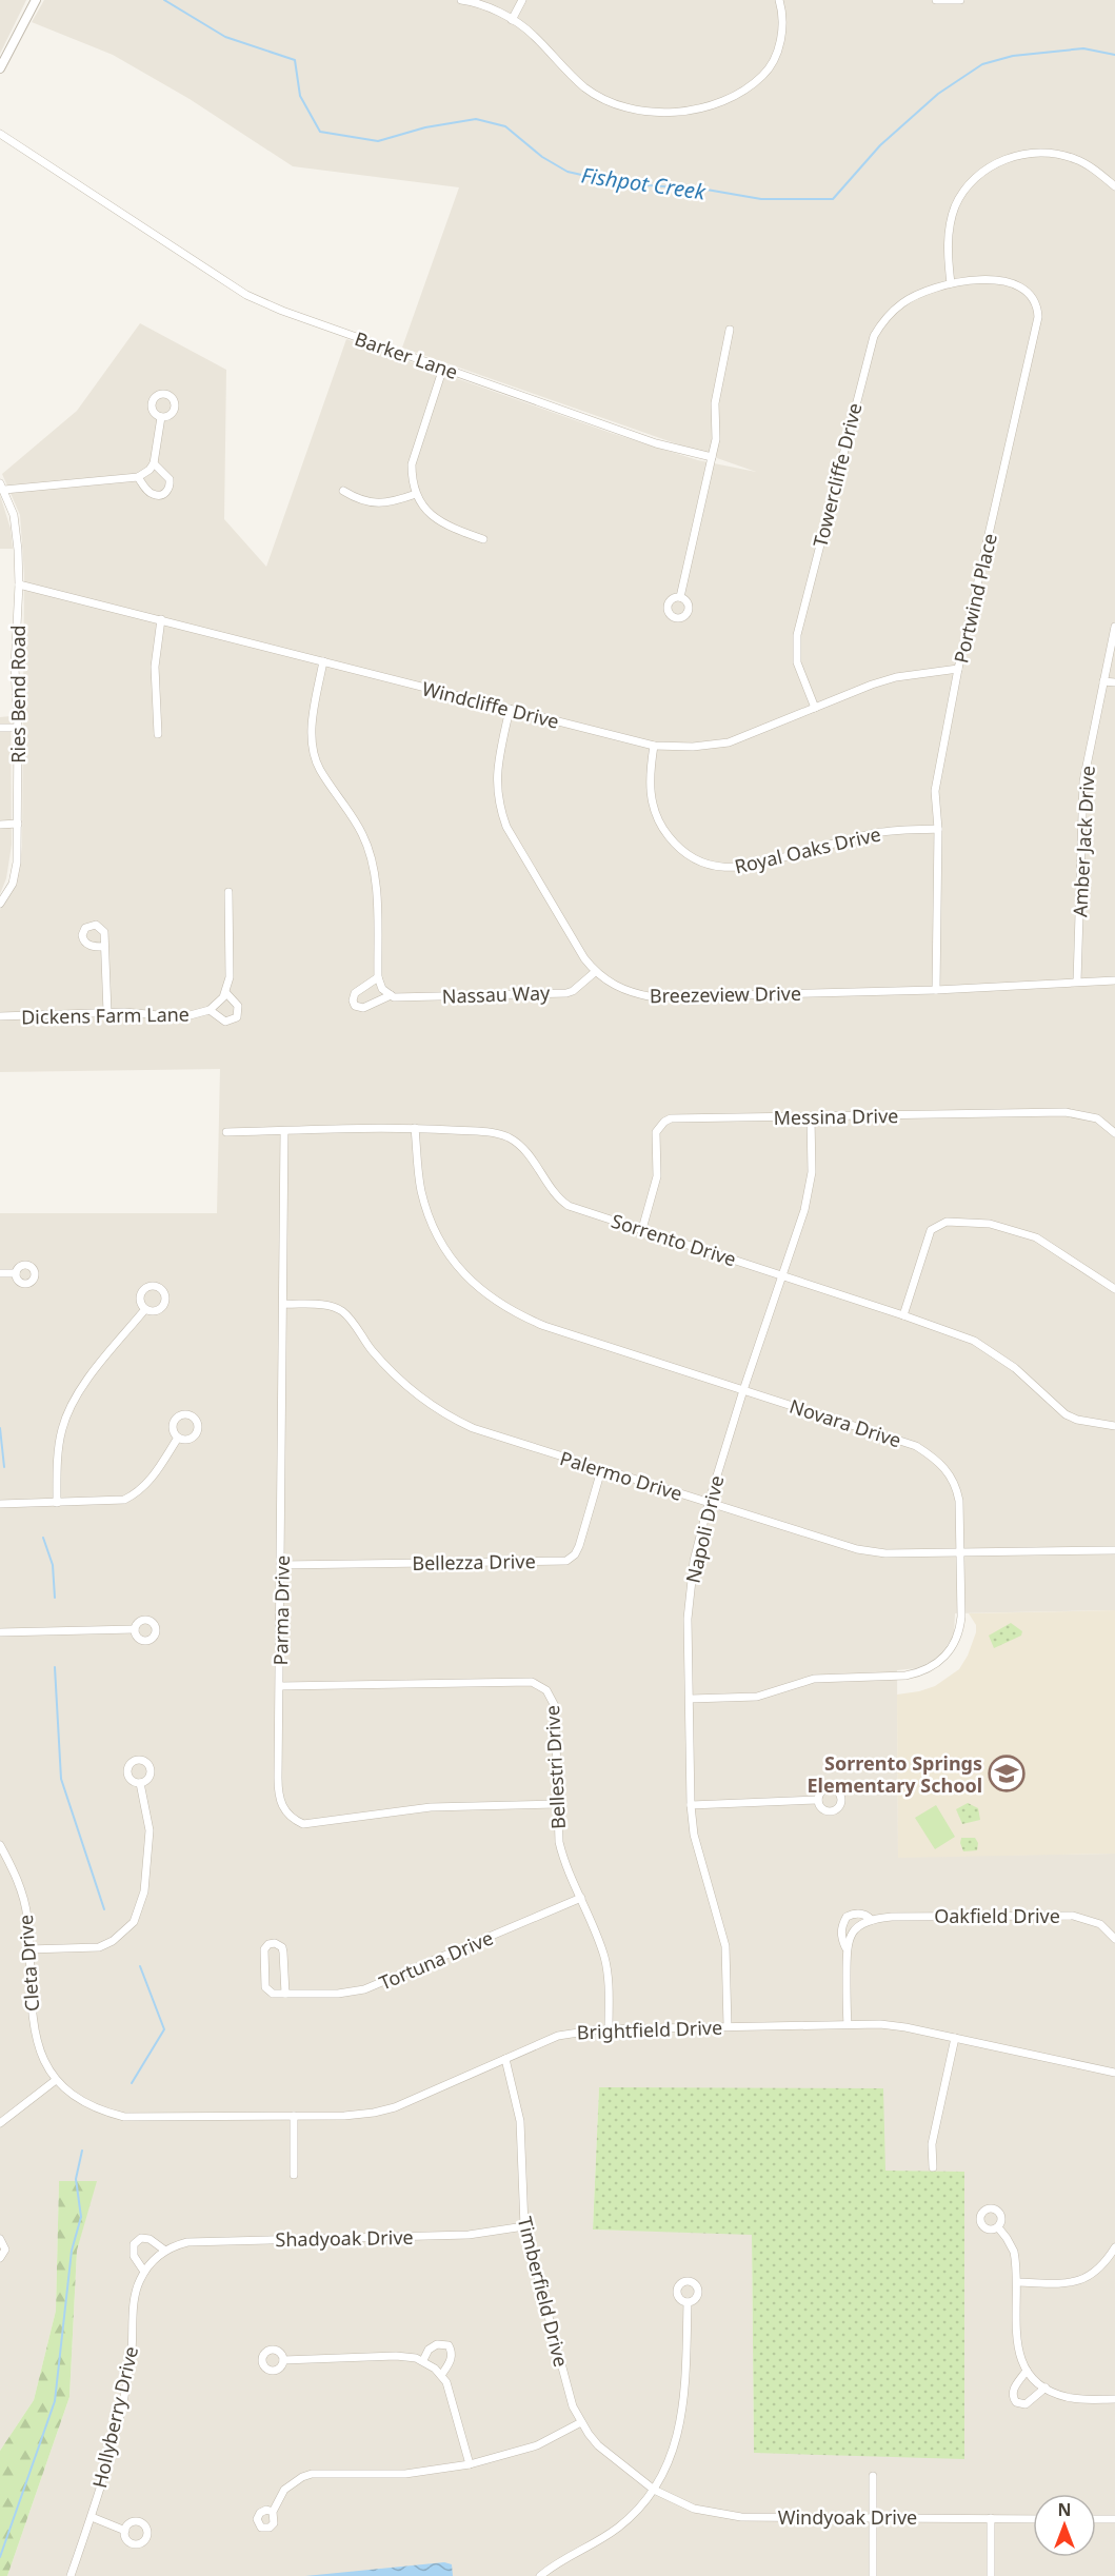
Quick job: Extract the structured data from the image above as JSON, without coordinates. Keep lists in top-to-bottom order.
{
  "streets": {
    "street": [
      "Barker Lane",
      "Towercliffe Drive",
      "Portwind Place",
      "Ries Bend Road",
      "Windcliffe Drive",
      "Amber Jack Drive",
      "Royal Oaks Drive",
      "Nassau Way",
      "Breezeview Drive",
      "Dickens Farm Lane",
      "Messina Drive",
      "Sorrento Drive",
      "Novara Drive",
      "Palermo Drive",
      "Napoli Drive",
      "Bellezza Drive",
      "Parma Drive",
      "Bellestri Drive",
      "Oakfield Drive",
      "Tortuna Drive",
      "Cleta Drive",
      "Brightfield Drive",
      "Shadyoak Drive",
      "Timberfield Drive",
      "Hollyberry Drive",
      "Windyoak Drive"
    ]
  },
  "crossings": [
    ["Towercliffe Drive", "Portwind Place"],
    ["Towercliffe Drive", "Windcliffe Drive"],
    ["Portwind Place", "Windcliffe Drive"],
    ["Portwind Place", "Royal Oaks Drive"],
    ["Portwind Place", "Breezeview Drive"],
    ["Ries Bend Road", "Windcliffe Drive"],
    ["Windcliffe Drive", "Royal Oaks Drive"],
    ["Windcliffe Drive", "Breezeview Drive"],
    ["Amber Jack Drive", "Breezeview Drive"],
    ["Nassau Way", "Breezeview Drive"],
    ["Messina Drive", "Sorrento Drive"],
    ["Messina Drive", "Napoli Drive"],
    ["Sorrento Drive", "Novara Drive"],
    ["Sorrento Drive", "Napoli Drive"],
    ["Sorrento Drive", "Parma Drive"],
    ["Novara Drive", "Palermo Drive"],
    ["Novara Drive", "Napoli Drive"],
    ["Palermo Drive", "Napoli Drive"],
    ["Palermo Drive", "Bellezza Drive"],
    ["Palermo Drive", "Parma Drive"],
    ["Napoli Drive", "Brightfield Drive"],
    ["Bellezza Drive", "Parma Drive"],
    ["Parma Drive", "Bellestri Drive"],
    ["Bellestri Drive", "Tortuna Drive"],
    ["Bellestri Drive", "Brightfield Drive"],
    ["Oakfield Drive", "Brightfield Drive"],
    ["Cleta Drive", "Brightfield Drive"],
    ["Brightfield Drive", "Timberfield Drive"],
    ["Shadyoak Drive", "Timberfield Drive"],
    ["Shadyoak Drive", "Hollyberry Drive"],
    ["Timberfield Drive", "Windyoak Drive"]
  ],
  "water": ["Fishpot Creek"],
  "places": {
    "school or university": ["Sorrento Springs Elementary School"]
  },
  "north": "top"
}
